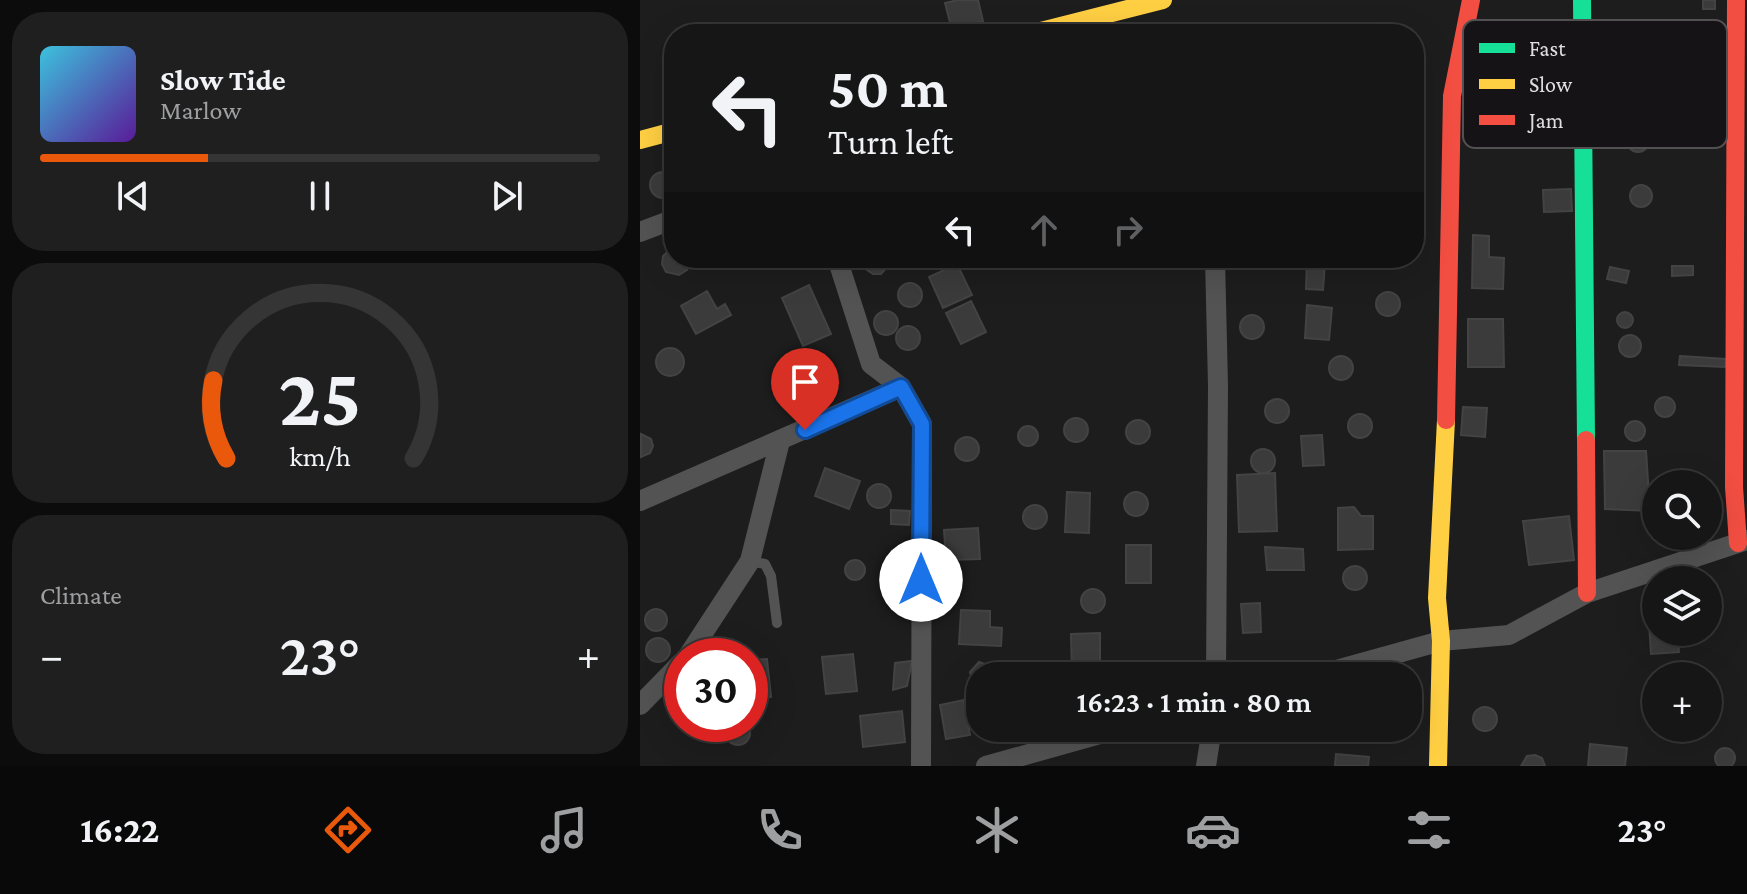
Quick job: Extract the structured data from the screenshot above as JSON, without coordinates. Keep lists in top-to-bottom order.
{
  "legend": ["Fast", "Slow", "Jam"],
  "page": {
    "turn": ["50 m", "Turn left"],
    "song": ["Slow Tide", "Marlow"],
    "map_buttons": "+",
    "tile": "Climate",
    "heat": ["−", "23°", "+"],
    "limit": "30",
    "trip": "16:23 · 1 min · 80 m",
    "tabs": ["16:22", "23°"],
    "gauge": ["25", "km/h"]
  }
}
